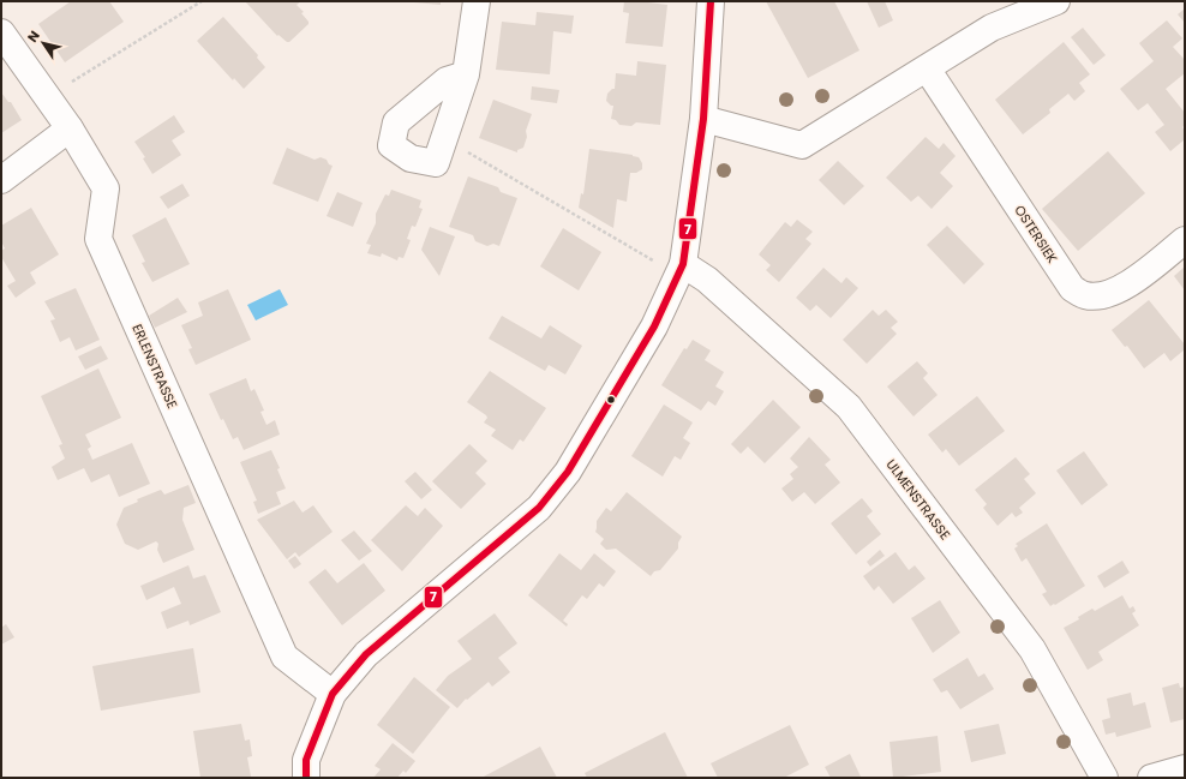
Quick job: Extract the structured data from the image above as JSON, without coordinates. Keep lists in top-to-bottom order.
{
  "streets": {
    "street": ["OSTERSIEK", "ERLENSTRASSE", "ULMENSTRASSE"]
  },
  "lines": ["transit line 7"],
  "north": "top left"
}
